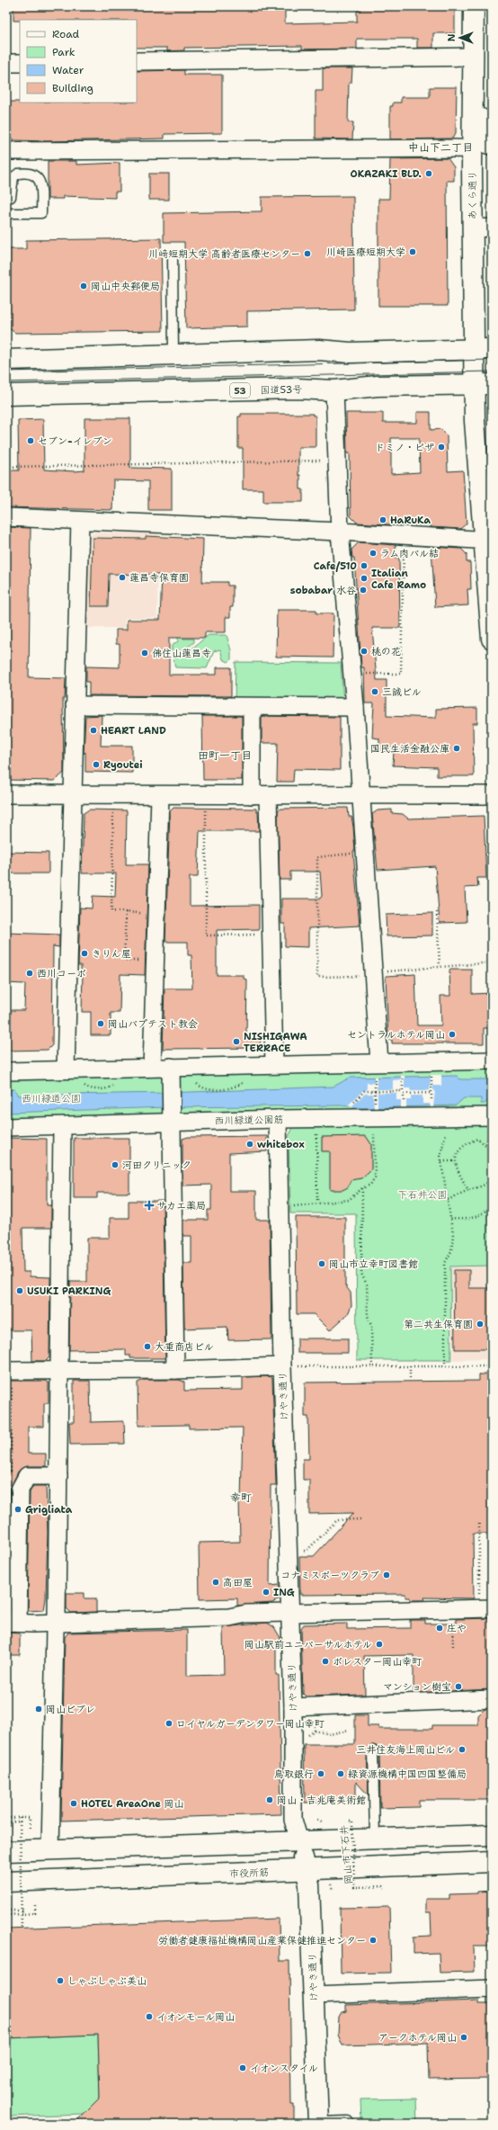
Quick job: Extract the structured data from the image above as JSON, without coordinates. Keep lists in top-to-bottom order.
{
  "streets": {
    "main road": [
      "あくら通り",
      "国道53号",
      "53",
      "けやき通り",
      "市役所筋"
    ],
    "street": ["西川緑道公園筋"],
    "path": ["岡山市下石井"]
  },
  "crossings": [
    ["あくら通り", "国道53号"],
    ["西川緑道公園筋", "けやき通り"],
    ["けやき通り", "市役所筋"]
  ],
  "districts": ["中山下二丁目", "田町一丁目", "幸町"],
  "parks": ["西川緑道公園", "下石井公園"],
  "places": {
    "other": [
      "OKAZAKI BLD.",
      "川崎医療短期大学",
      "川﨑短期大学 高齢者医療センター",
      "岡山中央郵便局",
      "セブン-イレブン",
      "ドミノ・ピザ",
      "HaRuKa",
      "ラム肉バル結",
      "Cafe/510",
      "蓮昌寺保育園",
      "Italian Cafe Ramo",
      "sobabar 水谷",
      "桃の花",
      "佛住山蓮昌寺",
      "三誠ビル",
      "HEART LAND",
      "国民生活金融公庫",
      "Ryoutei",
      "きりん屋",
      "西川コーポ",
      "岡山バプテスト教会",
      "セントラルホテル岡山",
      "NISHIGAWA TERRACE",
      "whitebox",
      "河田クリニック",
      "岡山市立幸町図書館",
      "USUKI PARKING",
      "第二共生保育園",
      "大重商店ビル",
      "Grigliata",
      "コナミスポーツクラブ",
      "高田屋",
      "ING",
      "庄や",
      "岡山駅前ユニバーサルホテル",
      "ポレスター岡山幸町",
      "マンション樹宝",
      "岡山ビブレ",
      "ロイヤルガーデンタワー岡山幸町",
      "三井住友海上岡山ビル",
      "鳥取銀行",
      "緑資源機構中国四国整備局",
      "岡山・吉兆庵美術館",
      "HOTEL AreaOne 岡山",
      "労働者健康福祉機構岡山産業保健推進センター",
      "しゃぶしゃぶ美山",
      "イオンモール岡山",
      "アークホテル岡山",
      "イオンスタイル"
    ],
    "health": ["サカエ薬局"]
  },
  "legend": [
    "Road",
    "Park",
    "Water",
    "Building"
  ],
  "north": "left"
}
